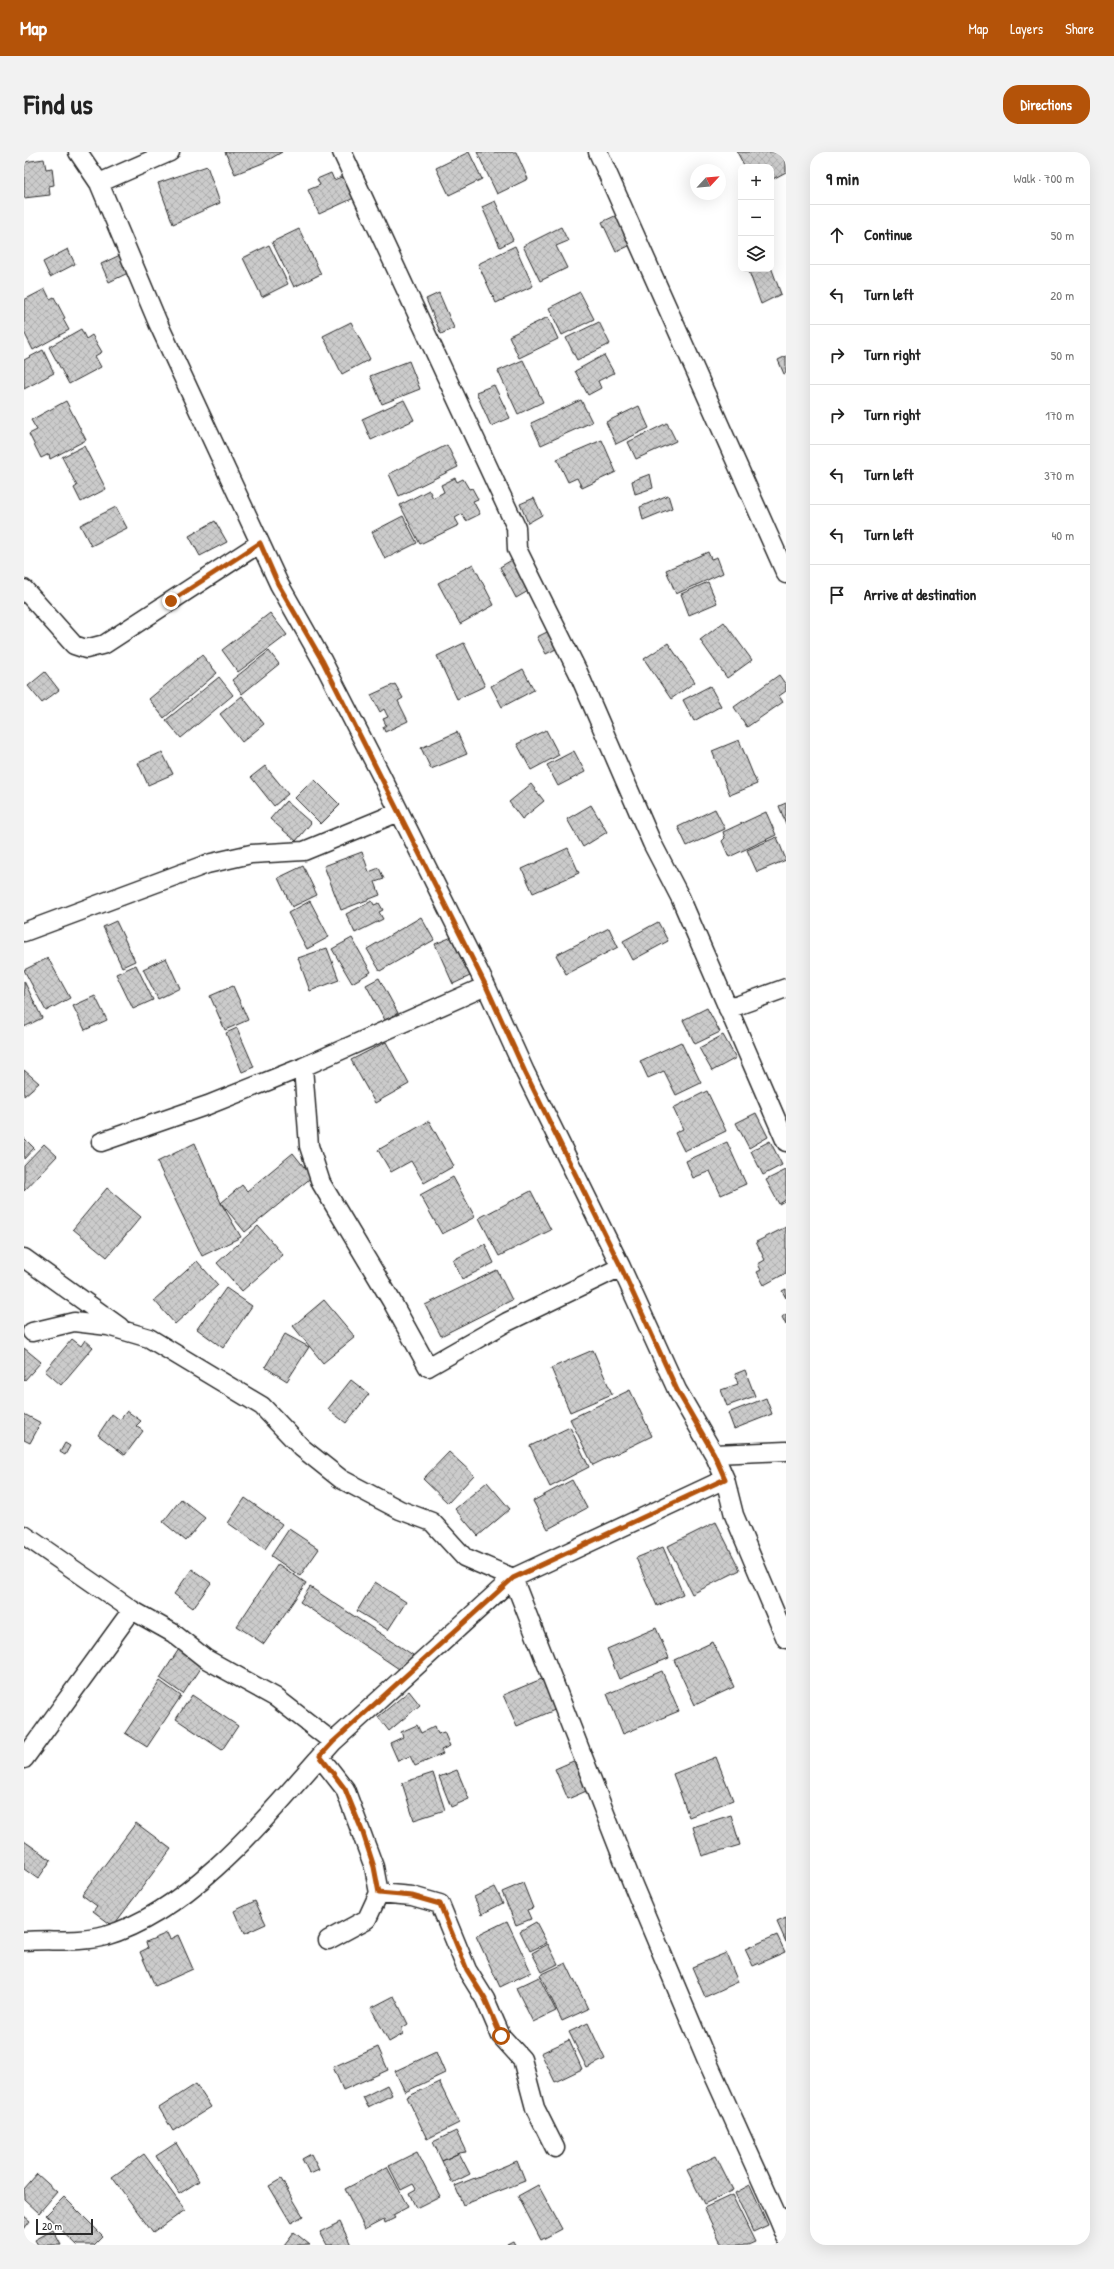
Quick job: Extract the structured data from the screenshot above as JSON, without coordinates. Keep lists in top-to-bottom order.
{
  "scale_bar": "20 m",
  "north": "top right",
  "page": {
    "header": "Map",
    "nav": ["Map", "Layers", "Share"],
    "title": "Find us",
    "buttons": "Directions",
    "heading": ["9 min", "Walk · 700 m"],
    "map_buttons": ["+", "−"],
    "list": [
      ["Continue", "50 m"],
      ["Turn left", "20 m"],
      ["Turn right", "50 m"],
      ["Turn right", "170 m"],
      ["Turn left", "370 m"],
      ["Turn left", "40 m"],
      "Arrive at destination"
    ],
    "scale": "20 m"
  }
}
